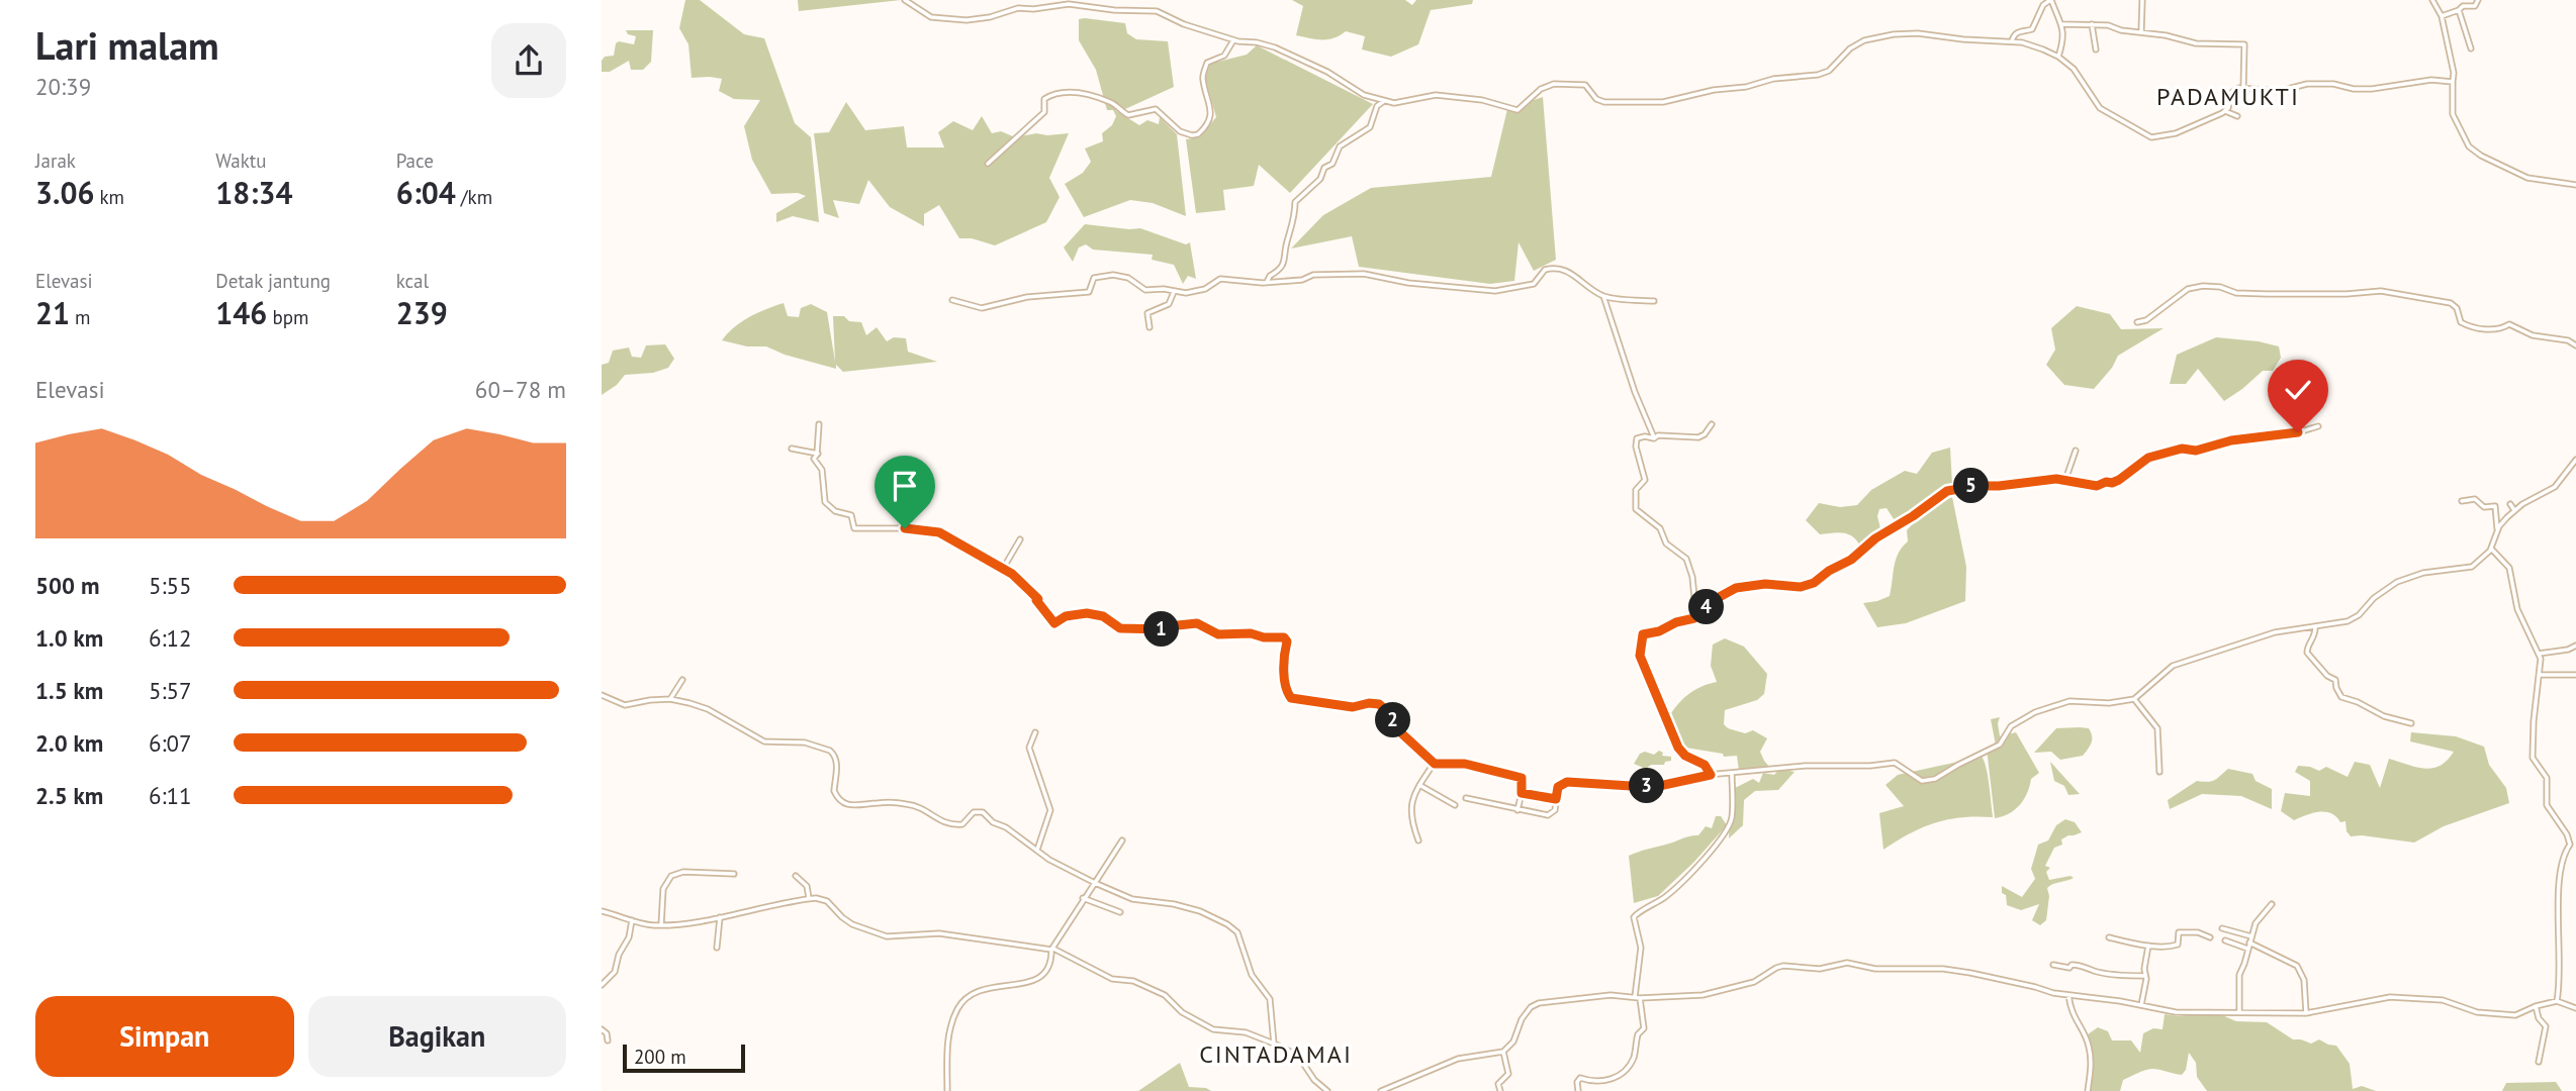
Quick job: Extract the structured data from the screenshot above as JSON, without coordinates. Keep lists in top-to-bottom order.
{
  "districts": ["PADAMUKTI", "CINTADAMAI"],
  "scale_bar": "200 m",
  "page": {
    "heading": ["Lari malam", "20:39"],
    "stats": [
      ["Jarak", "3.06 km"],
      ["Waktu", "18:34"],
      ["Pace", "6:04 /km"],
      ["Elevasi", "21 m"],
      ["Detak jantung", "146 bpm"],
      ["kcal", "239"]
    ],
    "chart": ["Elevasi", "60–78 m"],
    "pins": [
      "5",
      "4",
      "1",
      "2",
      "3"
    ],
    "list": [
      {
        "name": "500 m",
        "note": "5:55"
      },
      {
        "name": "1.0 km",
        "note": "6:12"
      },
      {
        "name": "1.5 km",
        "note": "5:57"
      },
      {
        "name": "2.0 km",
        "note": "6:07"
      },
      {
        "name": "2.5 km",
        "note": "6:11"
      }
    ],
    "buttons": ["Simpan", "Bagikan"],
    "scale": "200 m"
  }
}
